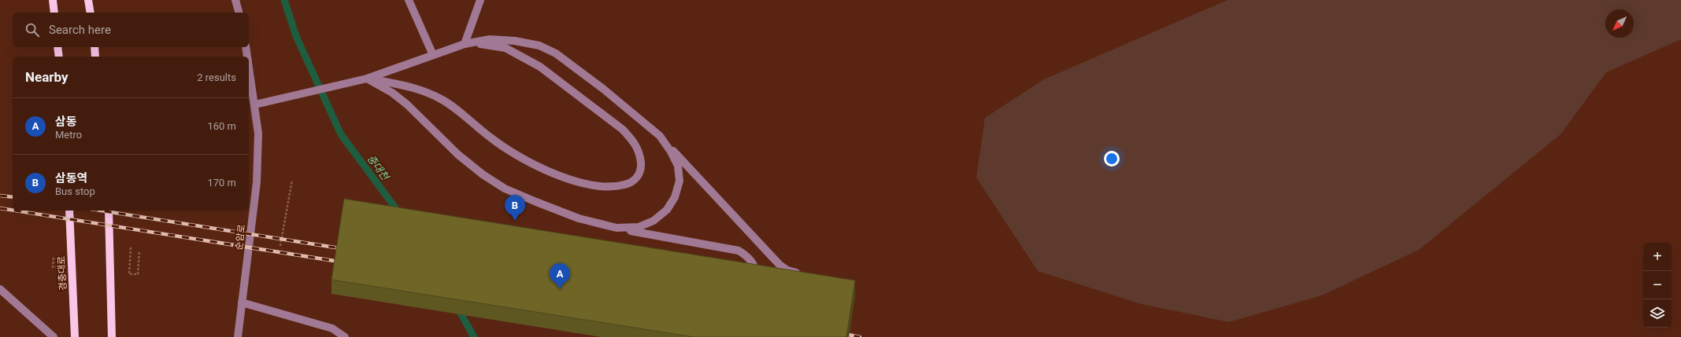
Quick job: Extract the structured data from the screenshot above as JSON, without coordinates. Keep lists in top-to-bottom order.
{
  "streets": {
    "main road": ["경충대로"],
    "street": ["순암로"]
  },
  "water": ["중대천"],
  "north": "bottom left",
  "page": {
    "search": "Search here",
    "heading": ["Nearby", "2 results"],
    "list": [
      {
        "mark": "A",
        "name": "삼동",
        "note": "Metro",
        "value": "160 m"
      },
      {
        "mark": "B",
        "name": "삼동역",
        "note": "Bus stop",
        "value": "170 m"
      }
    ],
    "pins": ["B", "A"],
    "map_buttons": ["+", "−"]
  }
}
